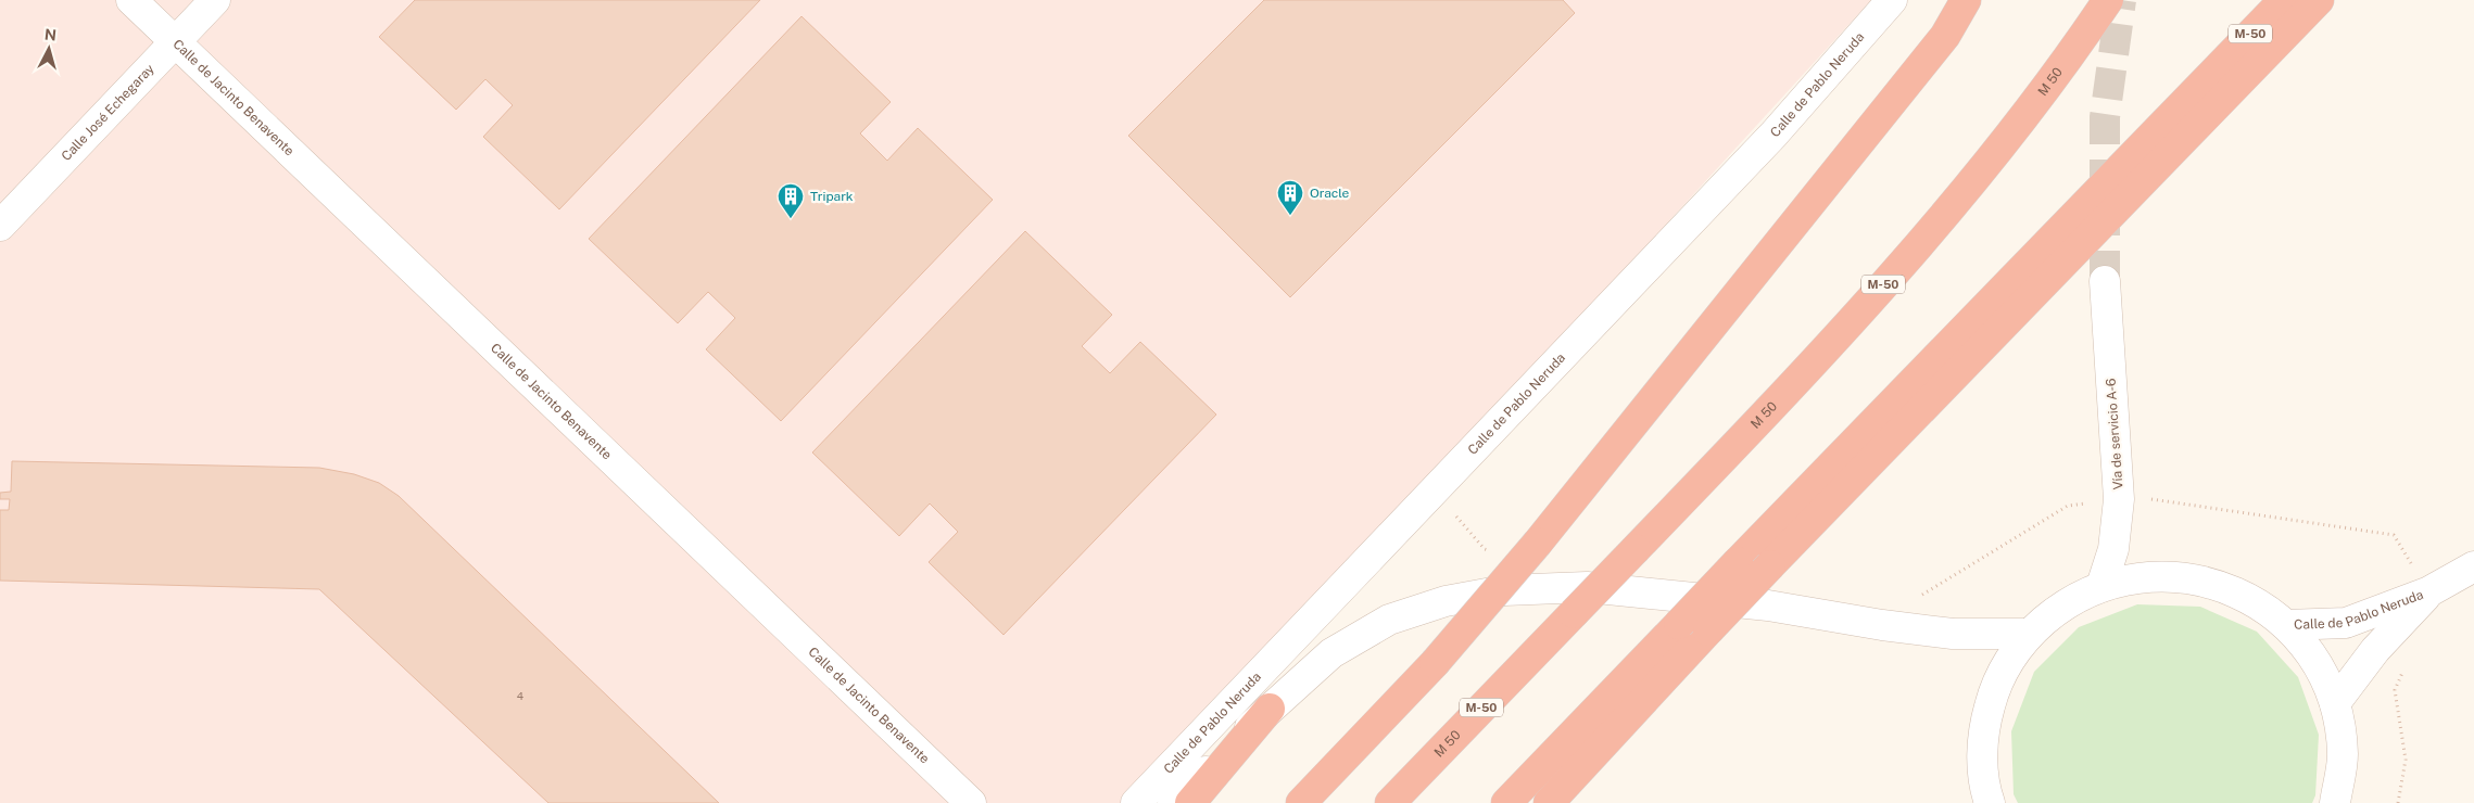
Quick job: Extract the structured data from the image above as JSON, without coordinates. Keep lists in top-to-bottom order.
{
  "streets": {
    "highway": ["M-50", "M 50"],
    "street": [
      "Calle de Pablo Neruda",
      "Calle de Jacinto Benavente",
      "Calle José Echegaray",
      "Vía de servicio A-6"
    ]
  },
  "crossings": [
    ["Calle de Jacinto Benavente", "Calle José Echegaray"]
  ],
  "places": {
    "building": ["Oracle", "Tripark"]
  },
  "house_numbers": ["4"],
  "north": "top"
}
